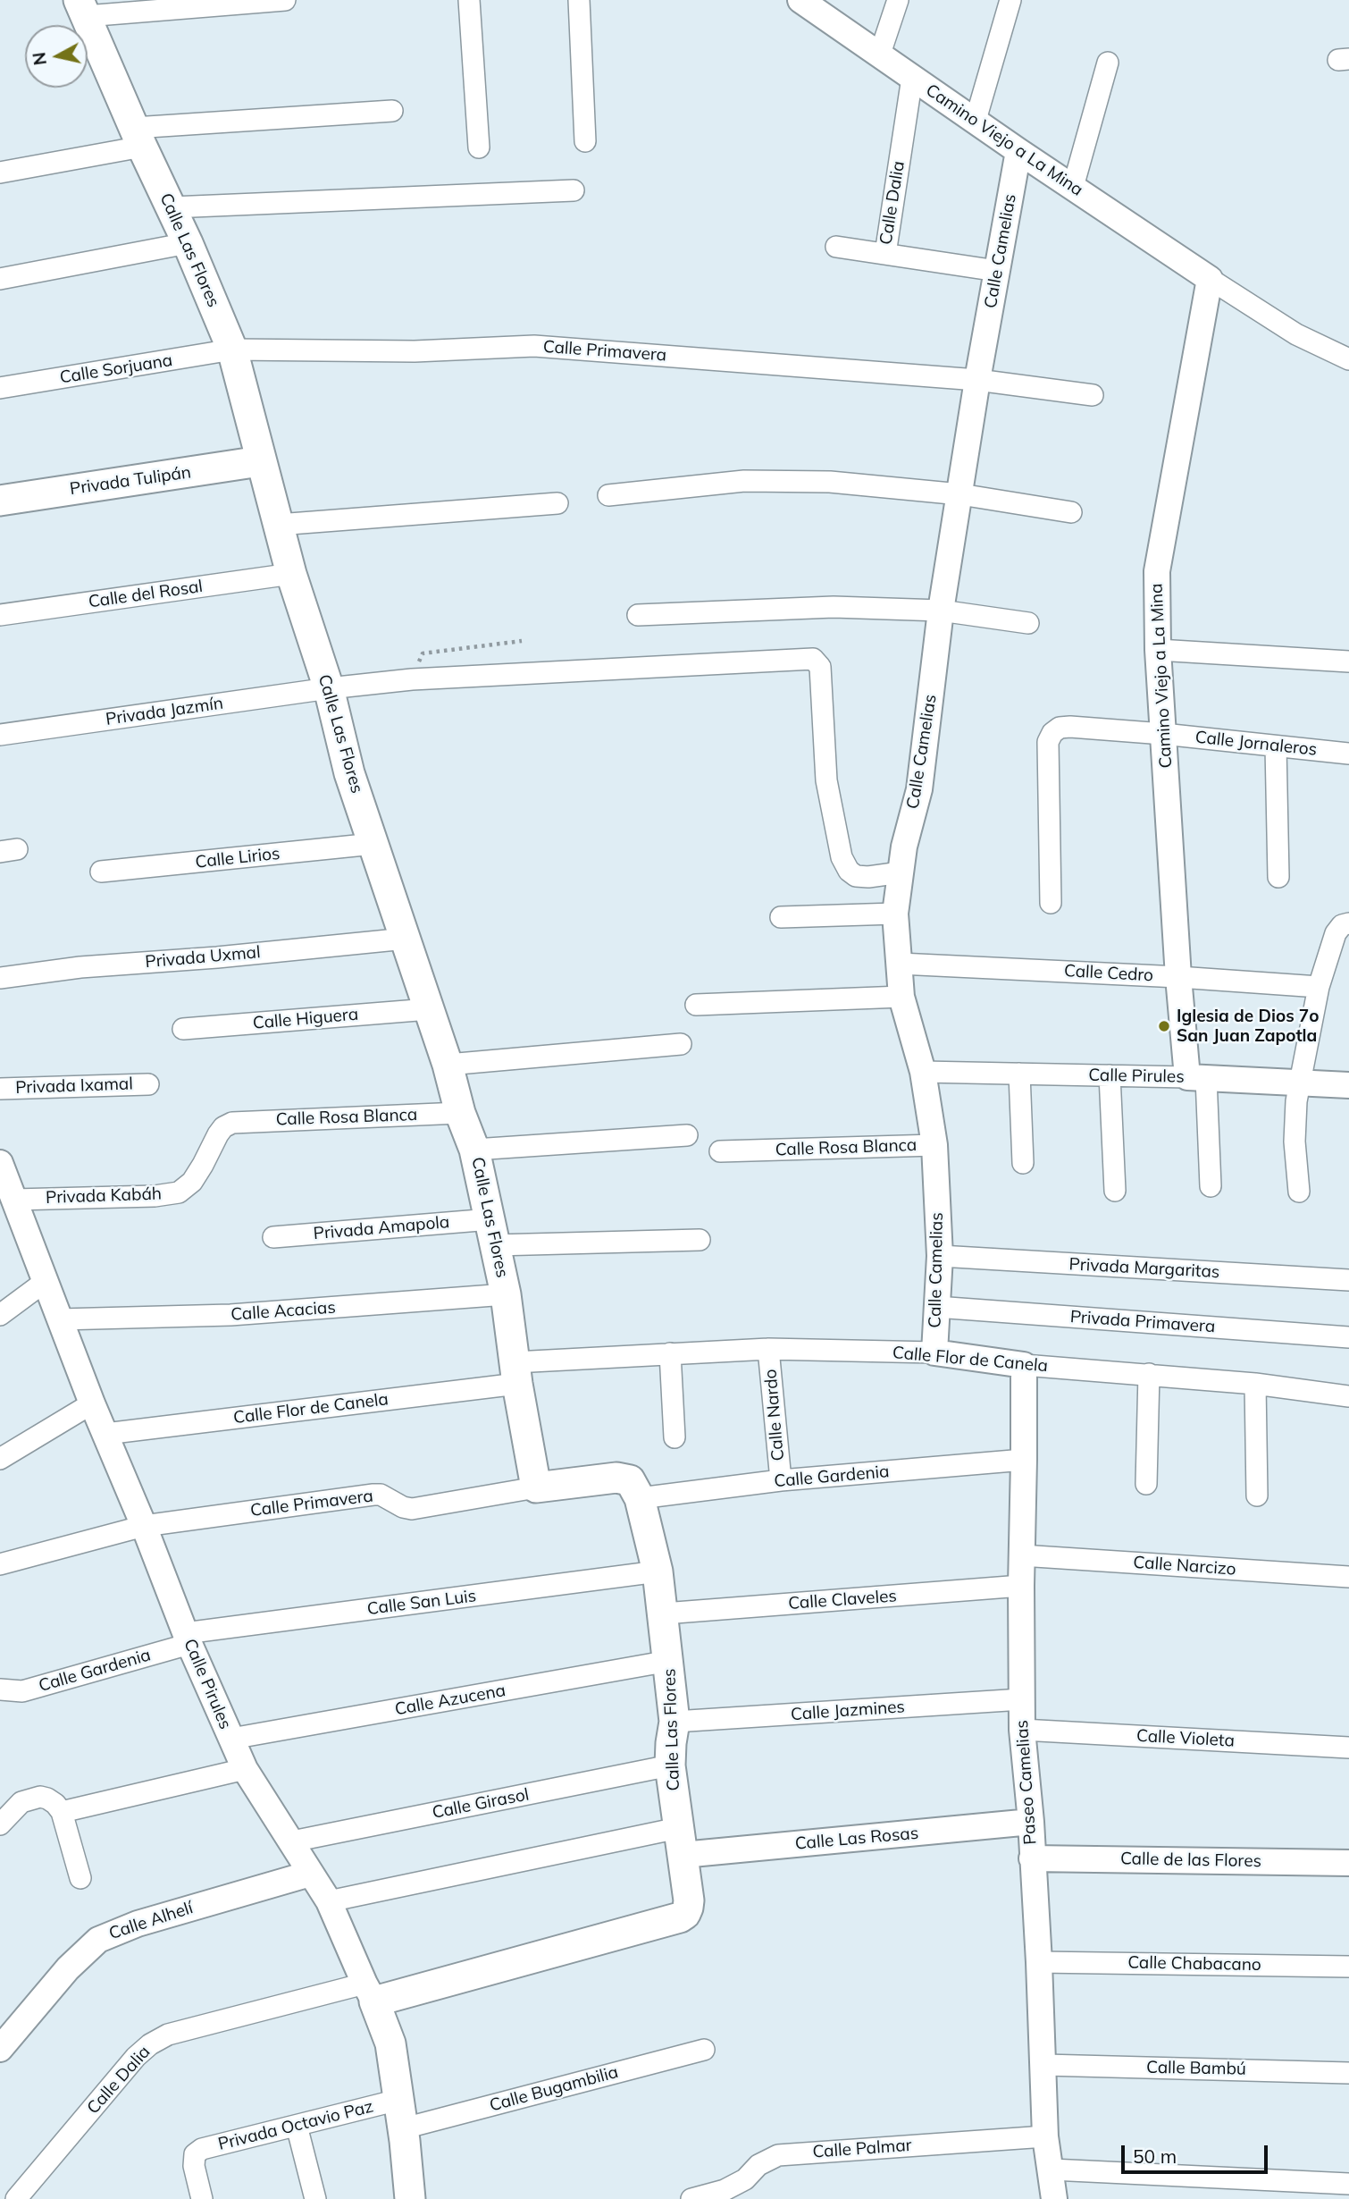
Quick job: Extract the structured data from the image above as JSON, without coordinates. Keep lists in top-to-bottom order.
{
  "streets": {
    "main road": [
      "Calle Las Flores",
      "Calle Primavera",
      "Privada Tulipán",
      "Calle Pirules"
    ],
    "street": [
      "Camino Viejo a La Mina",
      "Calle Dalia",
      "Calle Camelias",
      "Calle Sorjuana",
      "Calle del Rosal",
      "Privada Jazmín",
      "Calle Jornaleros",
      "Calle Lirios",
      "Privada Uxmal",
      "Calle Cedro",
      "Calle Higuera",
      "Privada Ixamal",
      "Calle Rosa Blanca",
      "Privada Kabáh",
      "Privada Amapola",
      "Privada Margaritas",
      "Calle Acacias",
      "Privada Primavera",
      "Calle Flor de Canela",
      "Calle Nardo",
      "Calle Gardenia",
      "Calle Narcizo",
      "Calle Claveles",
      "Calle San Luis",
      "Calle Azucena",
      "Calle Jazmines",
      "Calle Violeta",
      "Paseo Camelias",
      "Calle Girasol",
      "Calle Las Rosas",
      "Calle de las Flores",
      "Calle Alhelí",
      "Calle Chabacano",
      "Calle Bambú",
      "Calle Bugambilia",
      "Privada Octavio Paz",
      "Calle Palmar"
    ]
  },
  "crossings": [
    ["Camino Viejo a La Mina", "Calle Dalia"],
    ["Camino Viejo a La Mina", "Calle Camelias"],
    ["Camino Viejo a La Mina", "Calle Jornaleros"],
    ["Camino Viejo a La Mina", "Calle Cedro"],
    ["Camino Viejo a La Mina", "Calle Pirules"],
    ["Calle Dalia", "Calle Las Flores"],
    ["Calle Dalia", "Calle Camelias"],
    ["Calle Dalia", "Calle Pirules"],
    ["Calle Las Flores", "Calle Primavera"],
    ["Calle Las Flores", "Calle Sorjuana"],
    ["Calle Las Flores", "Privada Tulipán"],
    ["Calle Las Flores", "Calle del Rosal"],
    ["Calle Las Flores", "Privada Jazmín"],
    ["Calle Las Flores", "Calle Lirios"],
    ["Calle Las Flores", "Privada Uxmal"],
    ["Calle Las Flores", "Calle Higuera"],
    ["Calle Las Flores", "Calle Pirules"],
    ["Calle Las Flores", "Calle Rosa Blanca"],
    ["Calle Las Flores", "Privada Amapola"],
    ["Calle Las Flores", "Calle Acacias"],
    ["Calle Las Flores", "Calle Flor de Canela"],
    ["Calle Las Flores", "Calle Gardenia"],
    ["Calle Las Flores", "Calle Claveles"],
    ["Calle Las Flores", "Calle San Luis"],
    ["Calle Las Flores", "Calle Azucena"],
    ["Calle Las Flores", "Calle Jazmines"],
    ["Calle Las Flores", "Calle Girasol"],
    ["Calle Las Flores", "Calle Las Rosas"],
    ["Calle Camelias", "Calle Primavera"],
    ["Calle Camelias", "Privada Jazmín"],
    ["Calle Camelias", "Calle Cedro"],
    ["Calle Camelias", "Calle Pirules"],
    ["Calle Camelias", "Calle Rosa Blanca"],
    ["Calle Camelias", "Privada Margaritas"],
    ["Calle Camelias", "Privada Primavera"],
    ["Calle Camelias", "Calle Flor de Canela"],
    ["Calle Primavera", "Calle Sorjuana"],
    ["Calle Primavera", "Calle Pirules"],
    ["Calle Primavera", "Calle Gardenia"],
    ["Calle Pirules", "Privada Kabáh"],
    ["Calle Pirules", "Calle Acacias"],
    ["Calle Pirules", "Calle Flor de Canela"],
    ["Calle Pirules", "Calle Gardenia"],
    ["Calle Pirules", "Calle San Luis"],
    ["Calle Pirules", "Calle Azucena"],
    ["Calle Pirules", "Calle Girasol"],
    ["Calle Pirules", "Calle Alhelí"],
    ["Calle Pirules", "Calle Bugambilia"],
    ["Calle Pirules", "Privada Octavio Paz"],
    ["Calle Rosa Blanca", "Privada Kabáh"],
    ["Calle Flor de Canela", "Calle Nardo"],
    ["Calle Flor de Canela", "Paseo Camelias"],
    ["Calle Nardo", "Calle Gardenia"],
    ["Calle Gardenia", "Calle San Luis"],
    ["Calle Gardenia", "Paseo Camelias"],
    ["Calle Narcizo", "Paseo Camelias"],
    ["Calle Claveles", "Paseo Camelias"],
    ["Calle Jazmines", "Paseo Camelias"],
    ["Calle Violeta", "Paseo Camelias"],
    ["Paseo Camelias", "Calle Las Rosas"],
    ["Paseo Camelias", "Calle de las Flores"],
    ["Paseo Camelias", "Calle Chabacano"],
    ["Paseo Camelias", "Calle Bambú"],
    ["Paseo Camelias", "Calle Palmar"]
  ],
  "places": ["Iglesia de Dios 7o San Juan Zapotla"],
  "scale_bar": "50 m",
  "north": "left"
}
